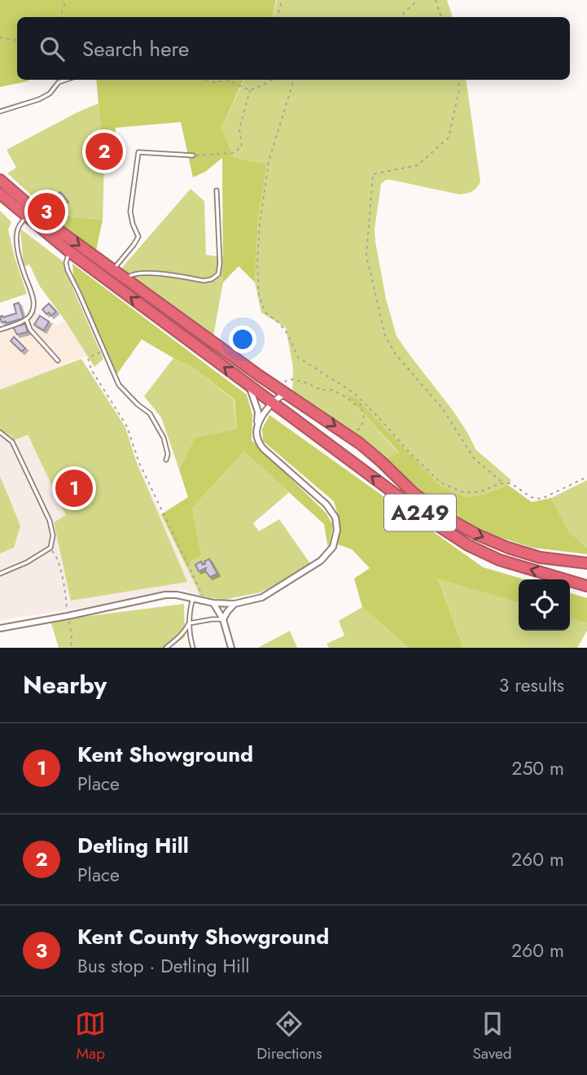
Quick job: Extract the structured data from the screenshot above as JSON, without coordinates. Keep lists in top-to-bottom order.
{
  "streets": {
    "highway": ["A249"]
  },
  "page": {
    "search": "Search here",
    "pins": ["2", "3", "1"],
    "heading": ["Nearby", "3 results"],
    "list": [
      {
        "mark": "1",
        "name": "Kent Showground",
        "note": "Place",
        "value": "250 m"
      },
      {
        "mark": "2",
        "name": "Detling Hill",
        "note": "Place",
        "value": "260 m"
      },
      {
        "mark": "3",
        "name": "Kent County Showground",
        "note": "Bus stop · Detling Hill",
        "value": "260 m"
      }
    ],
    "nav": ["Map", "Directions", "Saved"]
  }
}
